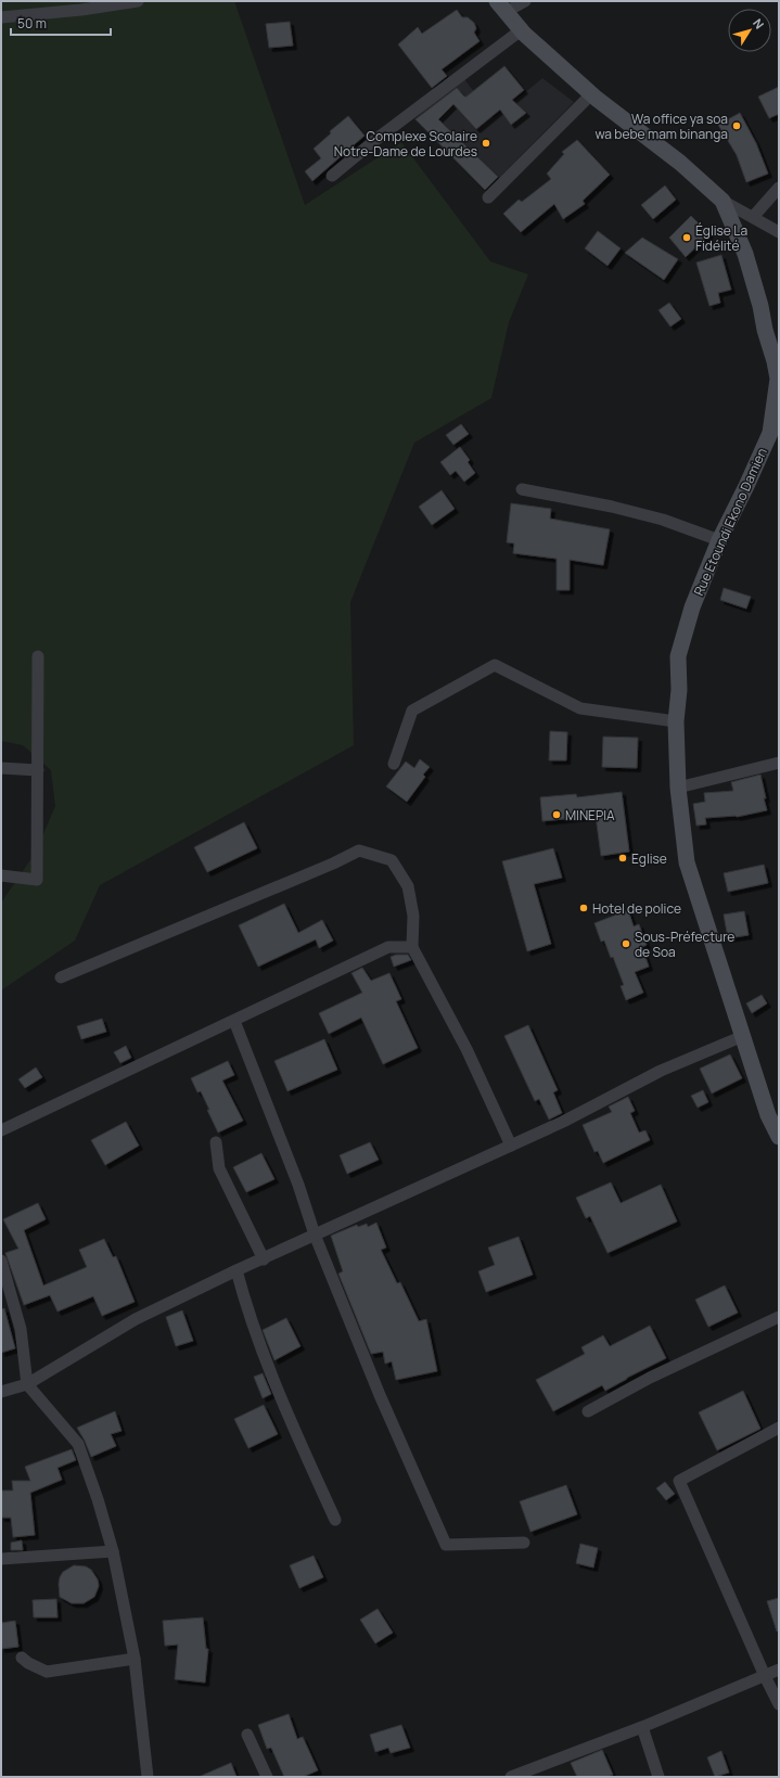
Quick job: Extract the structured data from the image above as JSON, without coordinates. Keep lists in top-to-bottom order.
{
  "streets": {
    "street": ["Rue Etoundi Ekono Damien"]
  },
  "places": [
    "Wa office ya soa wa bebe mam binanga",
    "Complexe Scolaire Notre-Dame de Lourdes",
    "Église La Fidélité",
    "MINEPIA",
    "Eglise",
    "Hotel de police",
    "Sous-Préfecture de Soa"
  ],
  "scale_bar": "50 m",
  "north": "top right"
}
